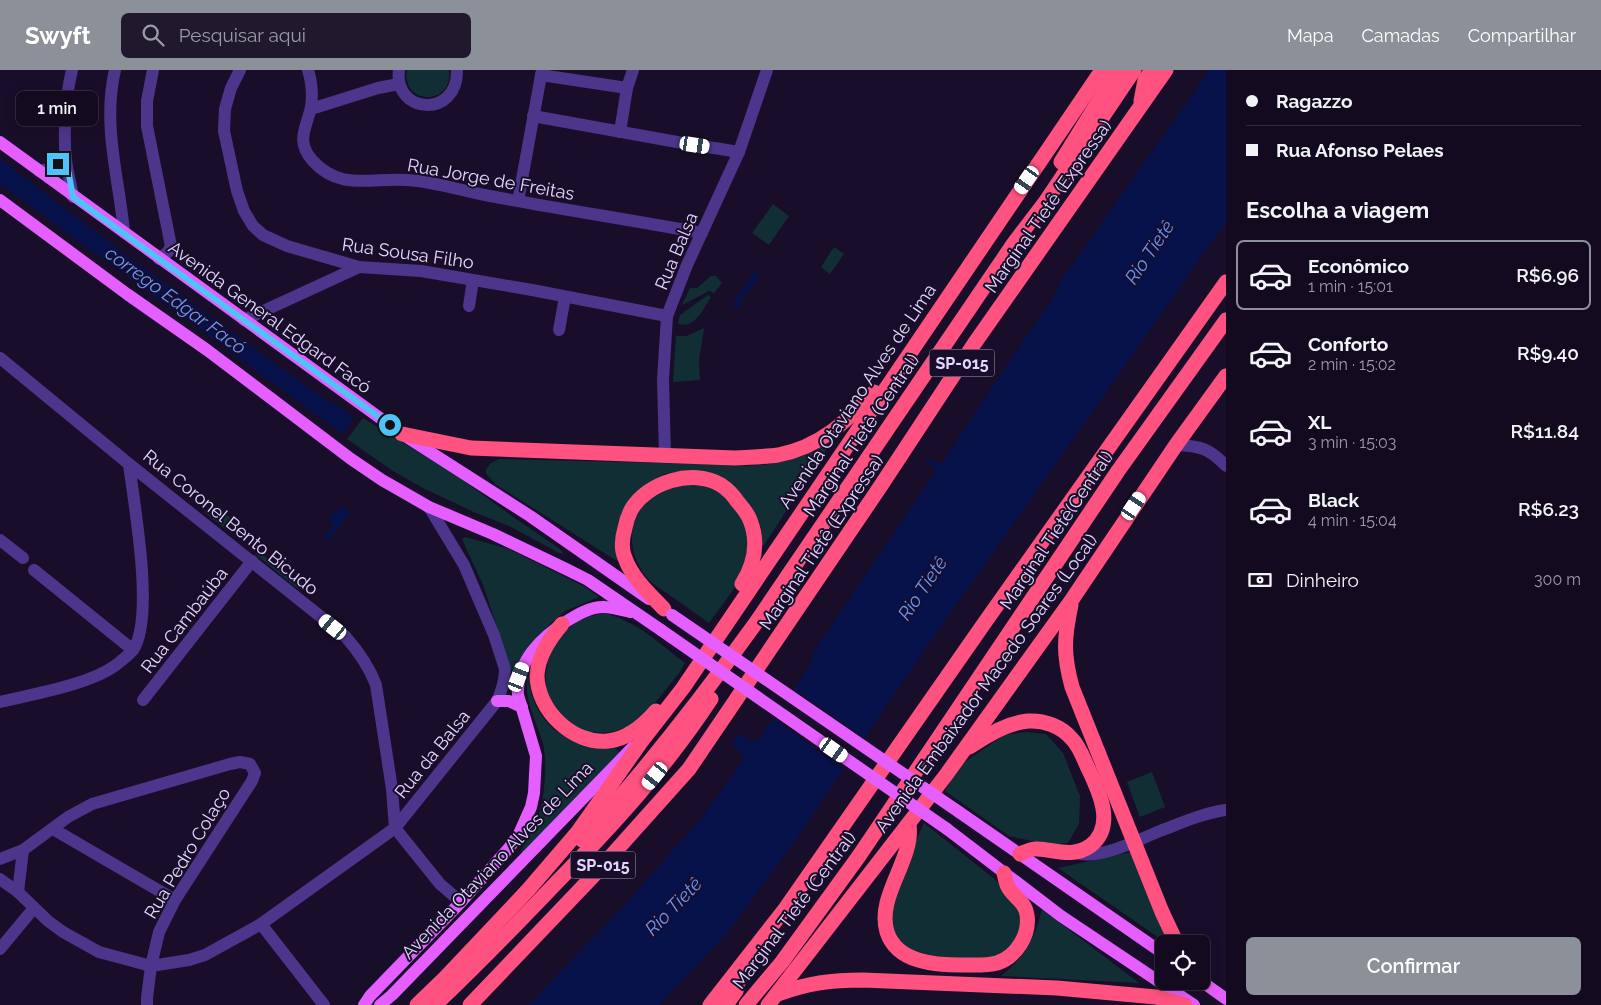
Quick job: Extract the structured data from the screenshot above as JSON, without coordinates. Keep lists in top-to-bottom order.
{
  "streets": {
    "highway": [
      "Marginal Tietê (Expressa)",
      "SP-015",
      "Avenida Otaviano Alves de Lima",
      "Marginal Tietê (Central)",
      "Marginal Tietê(Central)",
      "Avenida Embaixador Macedo Soares (Local)"
    ],
    "main road": ["Avenida General Edgard Facó"],
    "street": [
      "Rua Jorge de Freitas",
      "Rua Balsa",
      "Rua Sousa Filho",
      "Rua Coronel Bento Bicudo",
      "Rua Cambaúba",
      "Rua da Balsa",
      "Rua Pedro Colaço"
    ]
  },
  "crossings": [
    ["Rua Jorge de Freitas", "Rua Balsa"],
    ["Rua Balsa", "Rua Sousa Filho"],
    ["Marginal Tietê (Central)", "Marginal Tietê(Central)"],
    ["Rua Coronel Bento Bicudo", "Rua Cambaúba"],
    ["Rua Coronel Bento Bicudo", "Rua da Balsa"],
    ["Rua da Balsa", "Rua Pedro Colaço"]
  ],
  "water": ["Rio Tietê", "corrego Edgar Facó"],
  "page": {
    "header": "Swyft",
    "search": "Pesquisar aqui",
    "nav": ["Mapa", "Camadas", "Compartilhar"],
    "banner": ["Ragazzo", "Rua Afonso Pelaes"],
    "bubble": "1 min",
    "heading": "Escolha a viagem",
    "list": [
      {
        "name": "Econômico",
        "note": "1 min · 15:01",
        "value": "R$6.96"
      },
      {
        "name": "Conforto",
        "note": "2 min · 15:02",
        "value": "R$9.40"
      },
      {
        "name": "XL",
        "note": "3 min · 15:03",
        "value": "R$11.84"
      },
      {
        "name": "Black",
        "note": "4 min · 15:04",
        "value": "R$6.23"
      }
    ],
    "pay": ["Dinheiro", "300 m"],
    "buttons": "Confirmar"
  }
}
